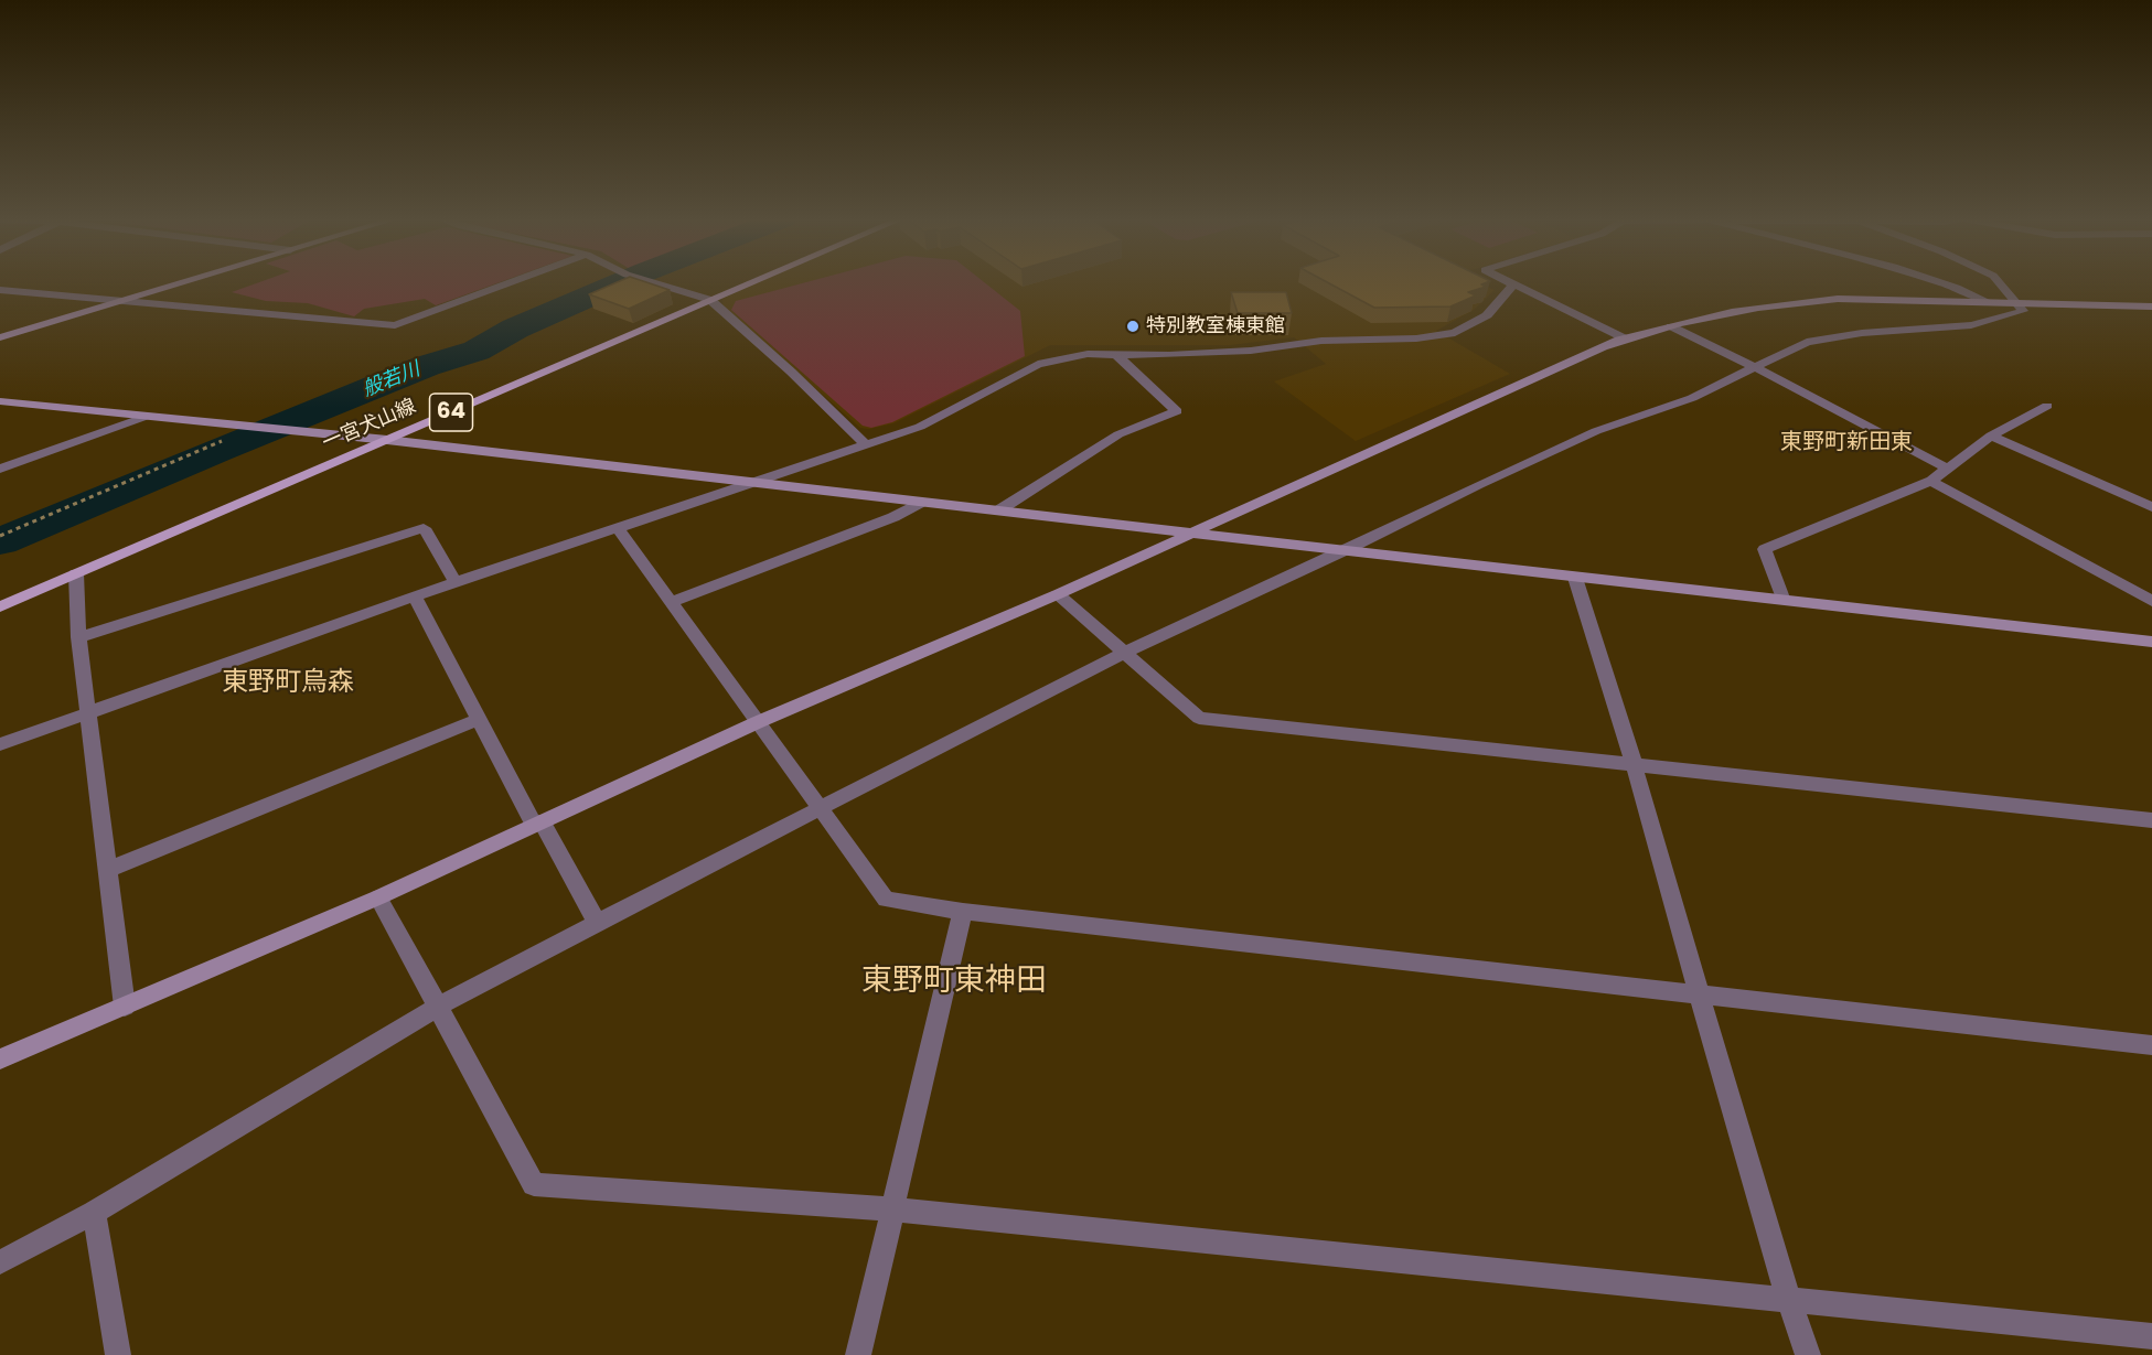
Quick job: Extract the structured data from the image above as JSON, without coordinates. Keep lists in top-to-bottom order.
{
  "streets": {
    "main road": ["64", "一宮犬山線"]
  },
  "districts": ["東野町新田東", "東野町烏森", "東野町東神田"],
  "water": ["般若川"],
  "places": ["特別教室棟東館"]
}
